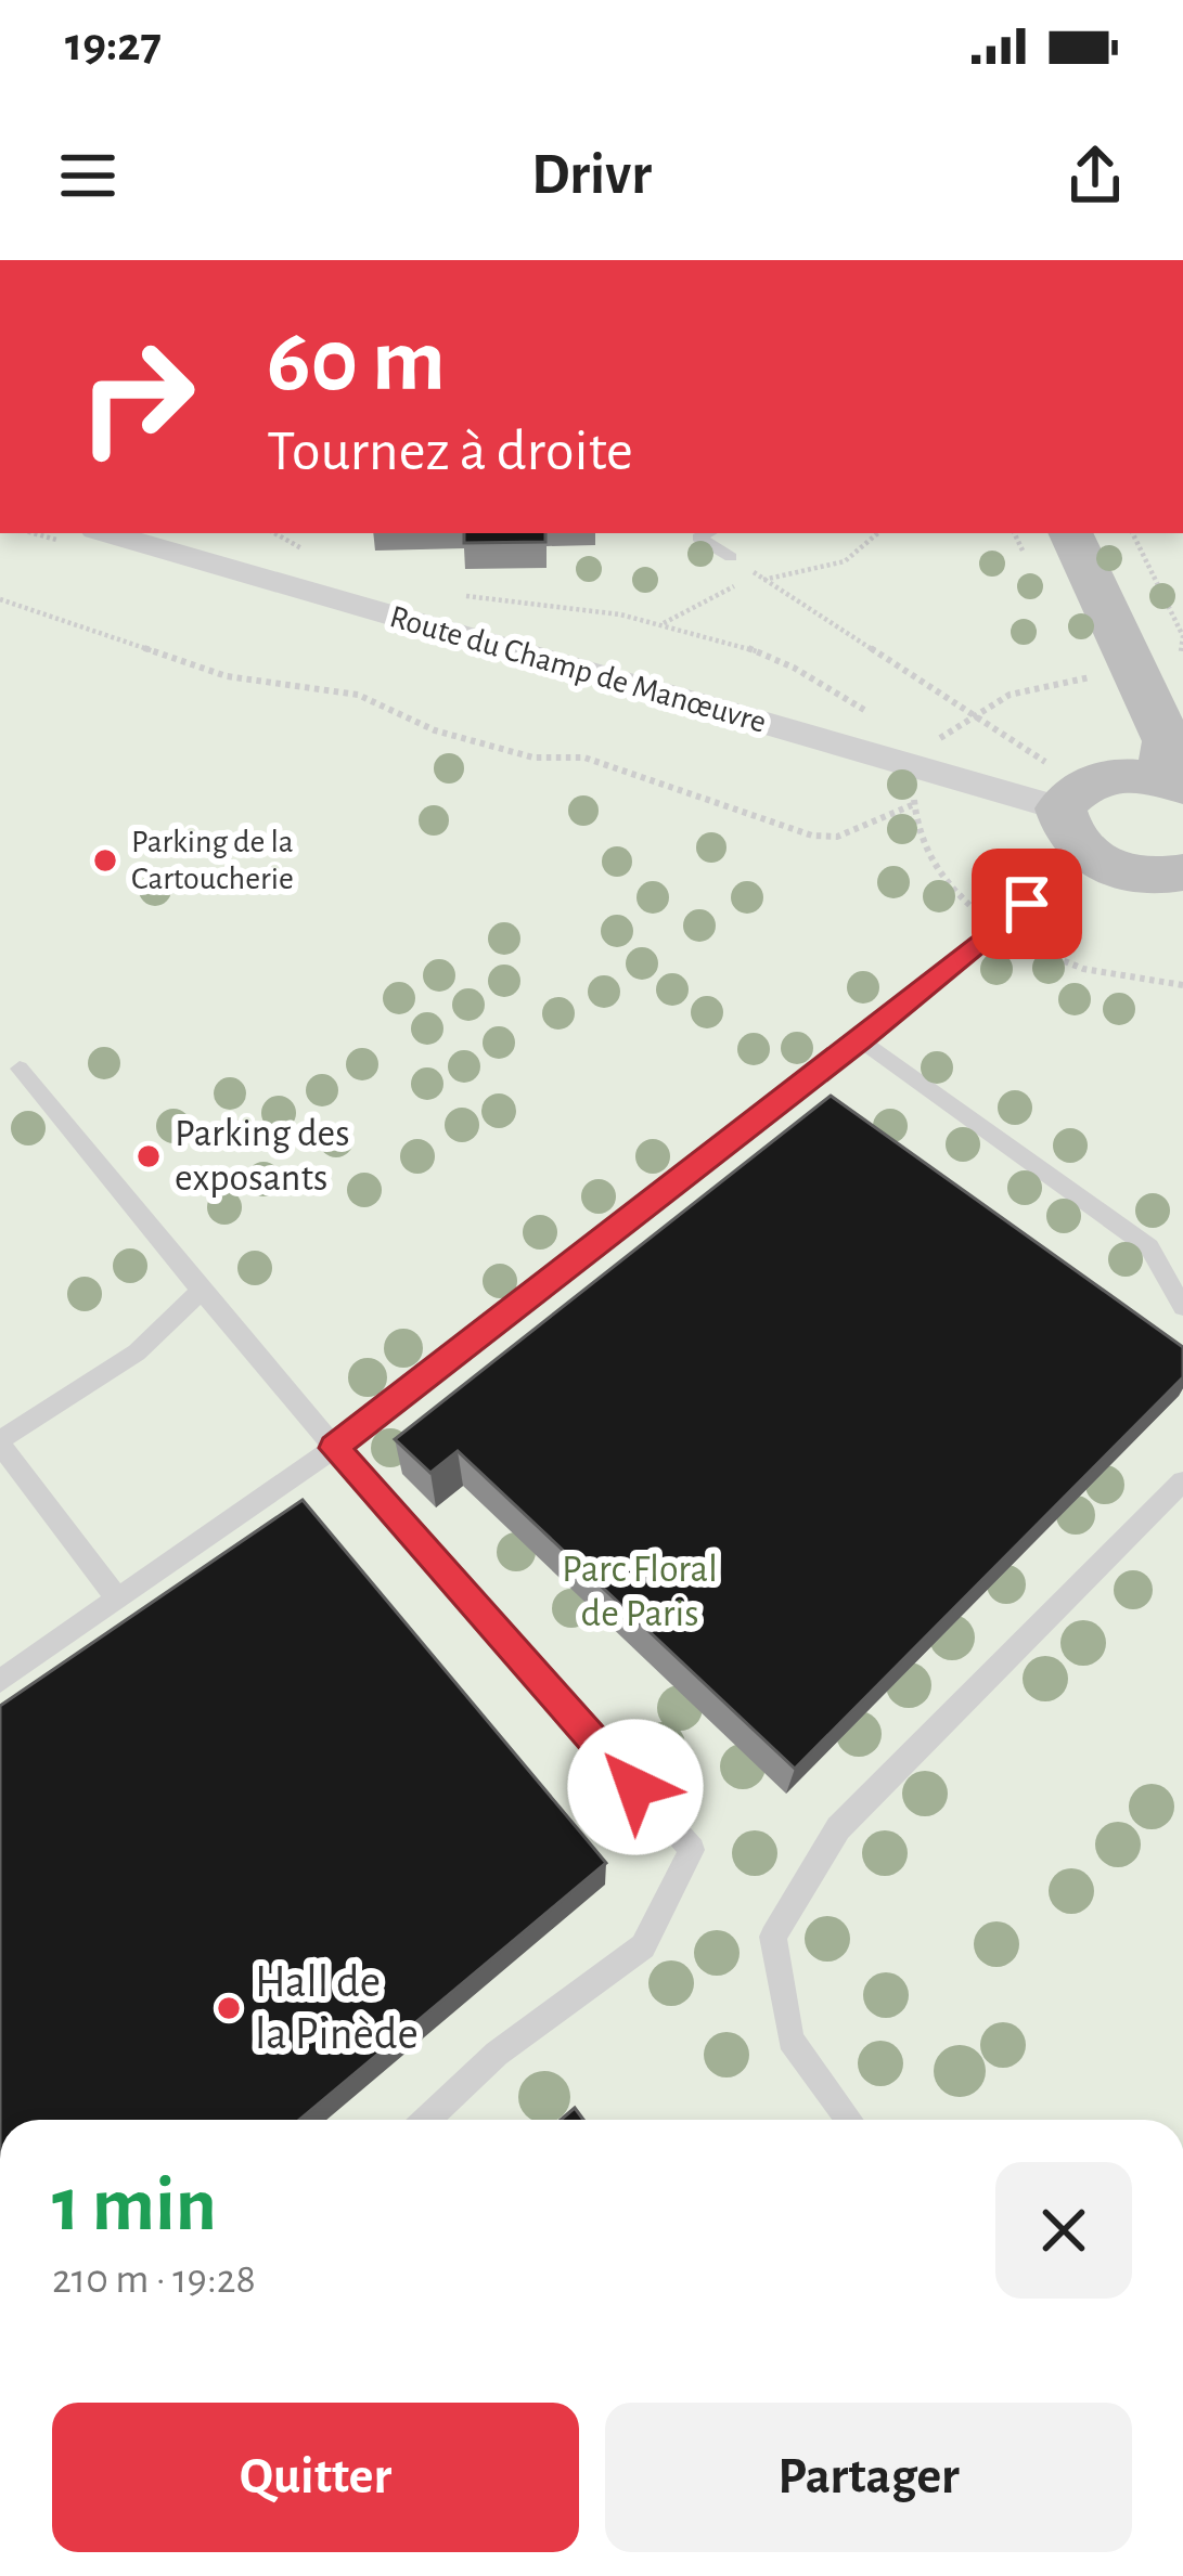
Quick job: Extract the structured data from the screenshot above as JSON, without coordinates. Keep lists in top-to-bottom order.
{
  "streets": {
    "street": ["Route du Champ de Manœuvre"]
  },
  "parks": ["Parc Floral de Paris"],
  "places": ["Parking de la Cartoucherie", "Parking des exposants", "Hall de la Pinède"],
  "page": {
    "status": "19:27",
    "header": "Drivr",
    "turn": ["60 m", "Tournez à droite"],
    "heading": ["1 min", "210 m · 19:28"],
    "buttons": ["Quitter", "Partager"]
  }
}
